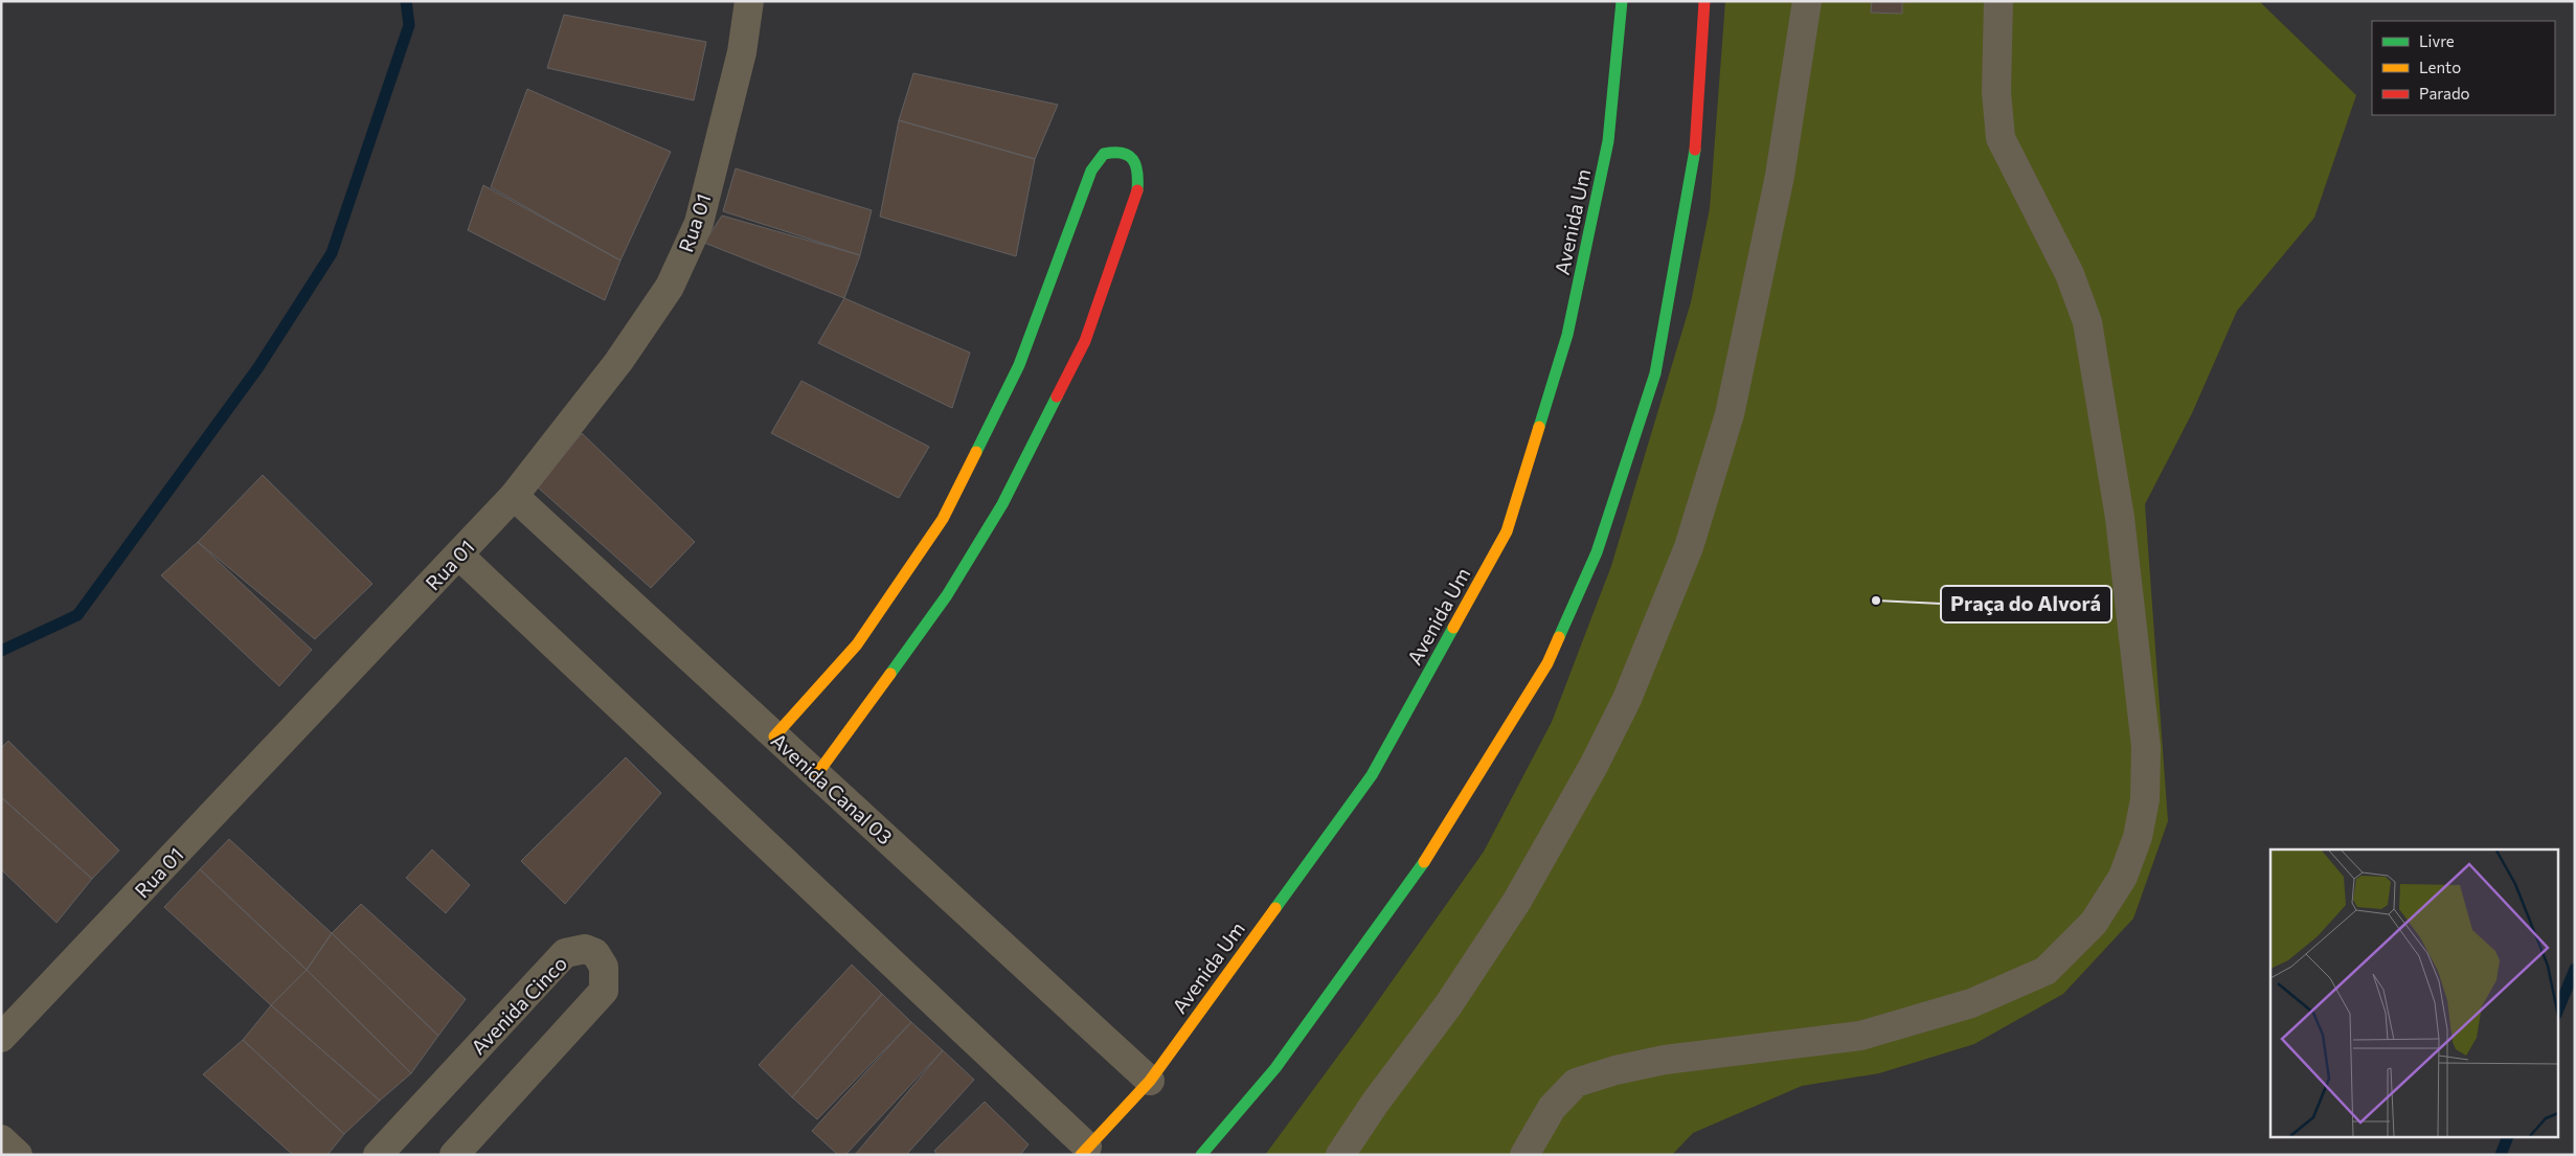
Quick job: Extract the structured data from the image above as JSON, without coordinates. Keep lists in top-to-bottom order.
{
  "streets": {
    "street": [
      "Avenida Um",
      "Rua 01",
      "Avenida Canal 03",
      "Avenida Cinco"
    ]
  },
  "crossings": [
    ["Avenida Um", "Avenida Canal 03"],
    ["Rua 01", "Avenida Canal 03"]
  ],
  "places": ["Praça do Alvorá"],
  "legend": ["Livre", "Lento", "Parado"]
}
